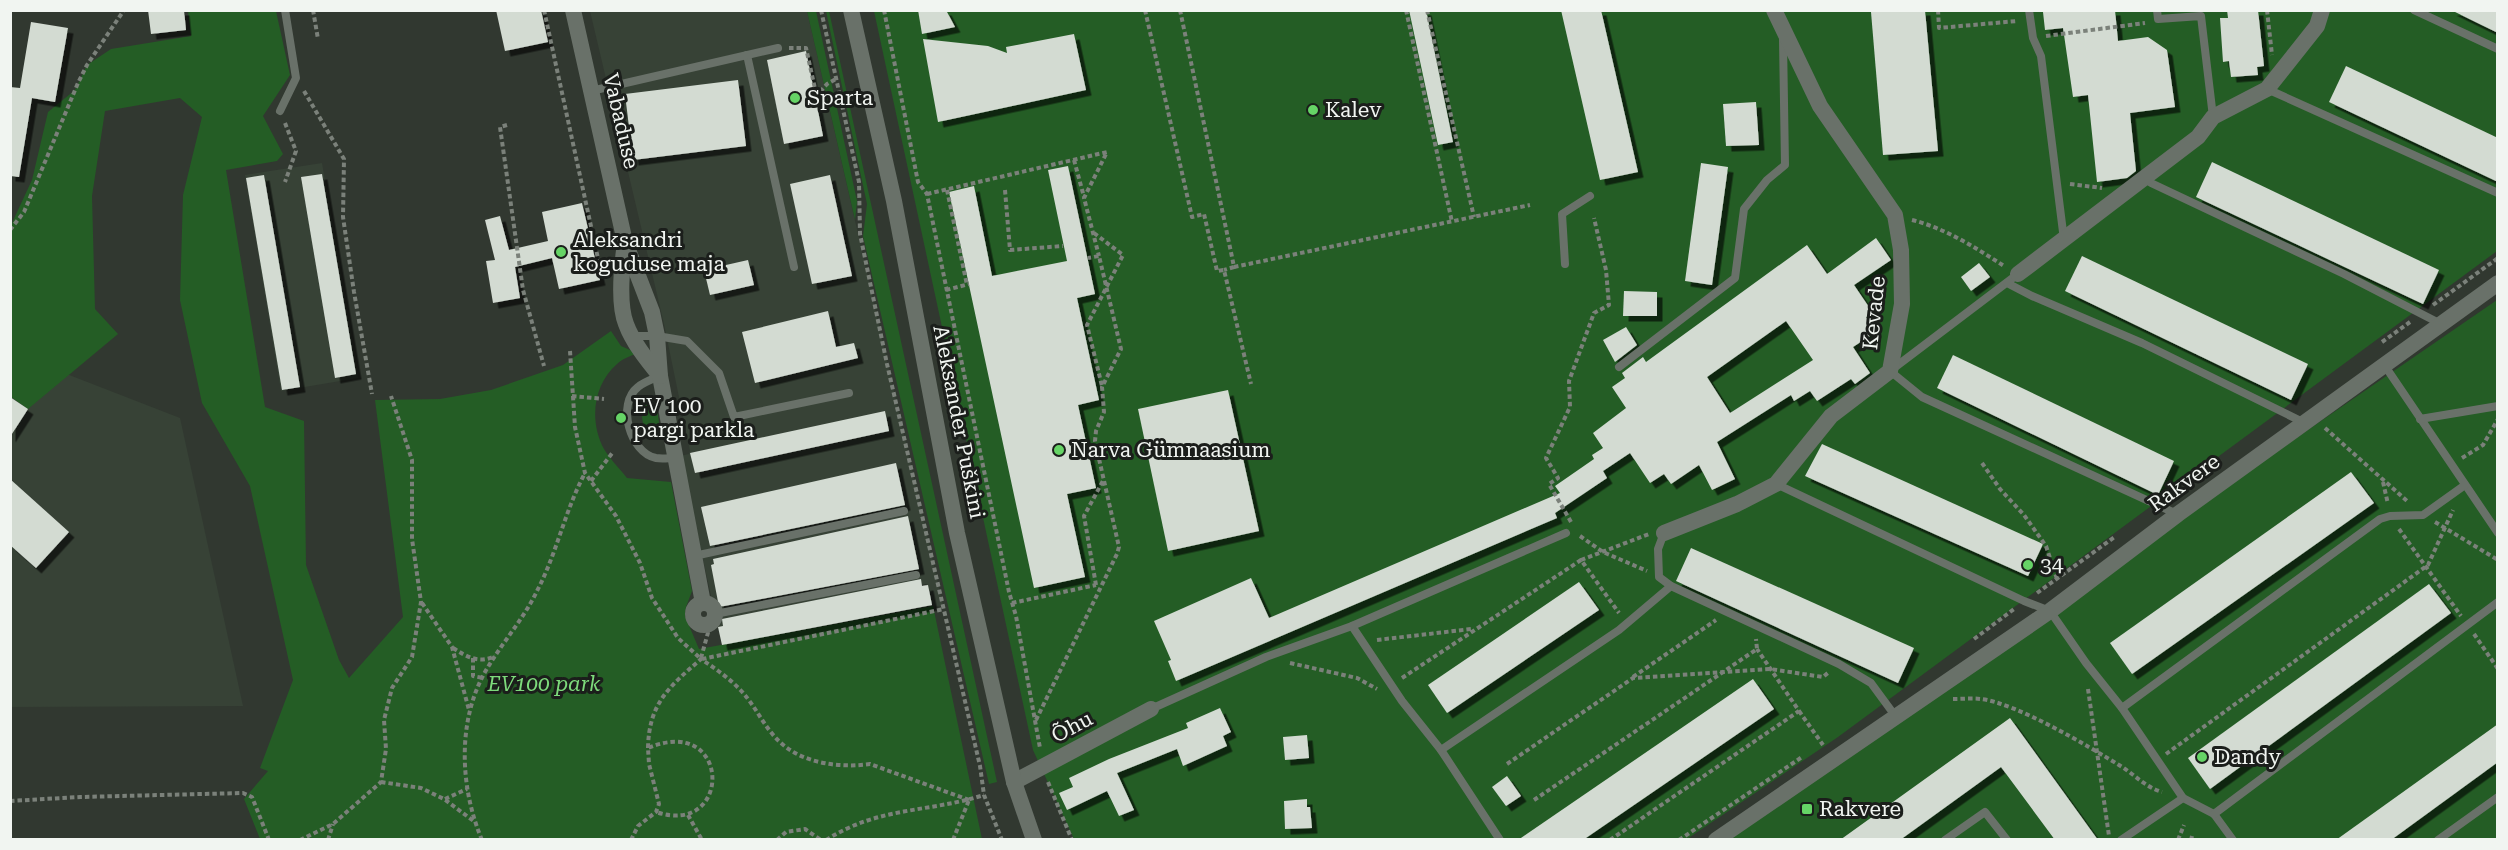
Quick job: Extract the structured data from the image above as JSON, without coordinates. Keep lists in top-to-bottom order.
{
  "streets": {
    "street": [
      "Vabaduse",
      "Kevade",
      "Aleksander Puškini",
      "Rakvere",
      "Õhu"
    ]
  },
  "crossings": [
    ["Aleksander Puškini", "Õhu"]
  ],
  "parks": ["EV100 park"],
  "places": {
    "other": [
      "Sparta",
      "Kalev",
      "Aleksandri koguduse maja",
      "EV 100 pargi parkla",
      "Narva Gümnaasium",
      "34",
      "Dandy"
    ],
    "transit": ["Rakvere"]
  }
}
